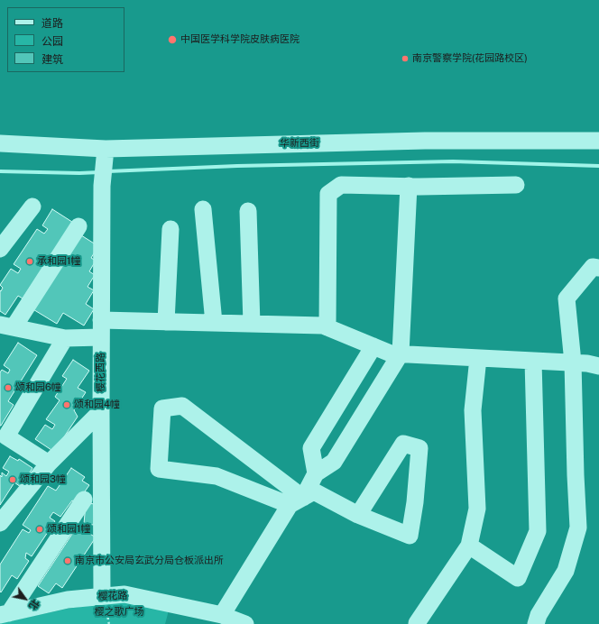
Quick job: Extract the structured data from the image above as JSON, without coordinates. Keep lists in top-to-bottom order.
{
  "streets": {
    "street": ["华新西街", "樱花西路", "樱花路"]
  },
  "crossings": [
    ["华新西街", "樱花西路"],
    ["樱花西路", "樱花路"]
  ],
  "parks": ["樱之歌广场"],
  "places": [
    "中国医学科学院皮肤病医院",
    "南京警察学院(花园路校区)",
    "承和园1幢",
    "颂和园6幢",
    "颂和园4幢",
    "颂和园3幢",
    "颂和园1幢",
    "南京市公安局玄武分局仓板派出所"
  ],
  "legend": ["道路", "公园", "建筑"],
  "north": "bottom right"
}
